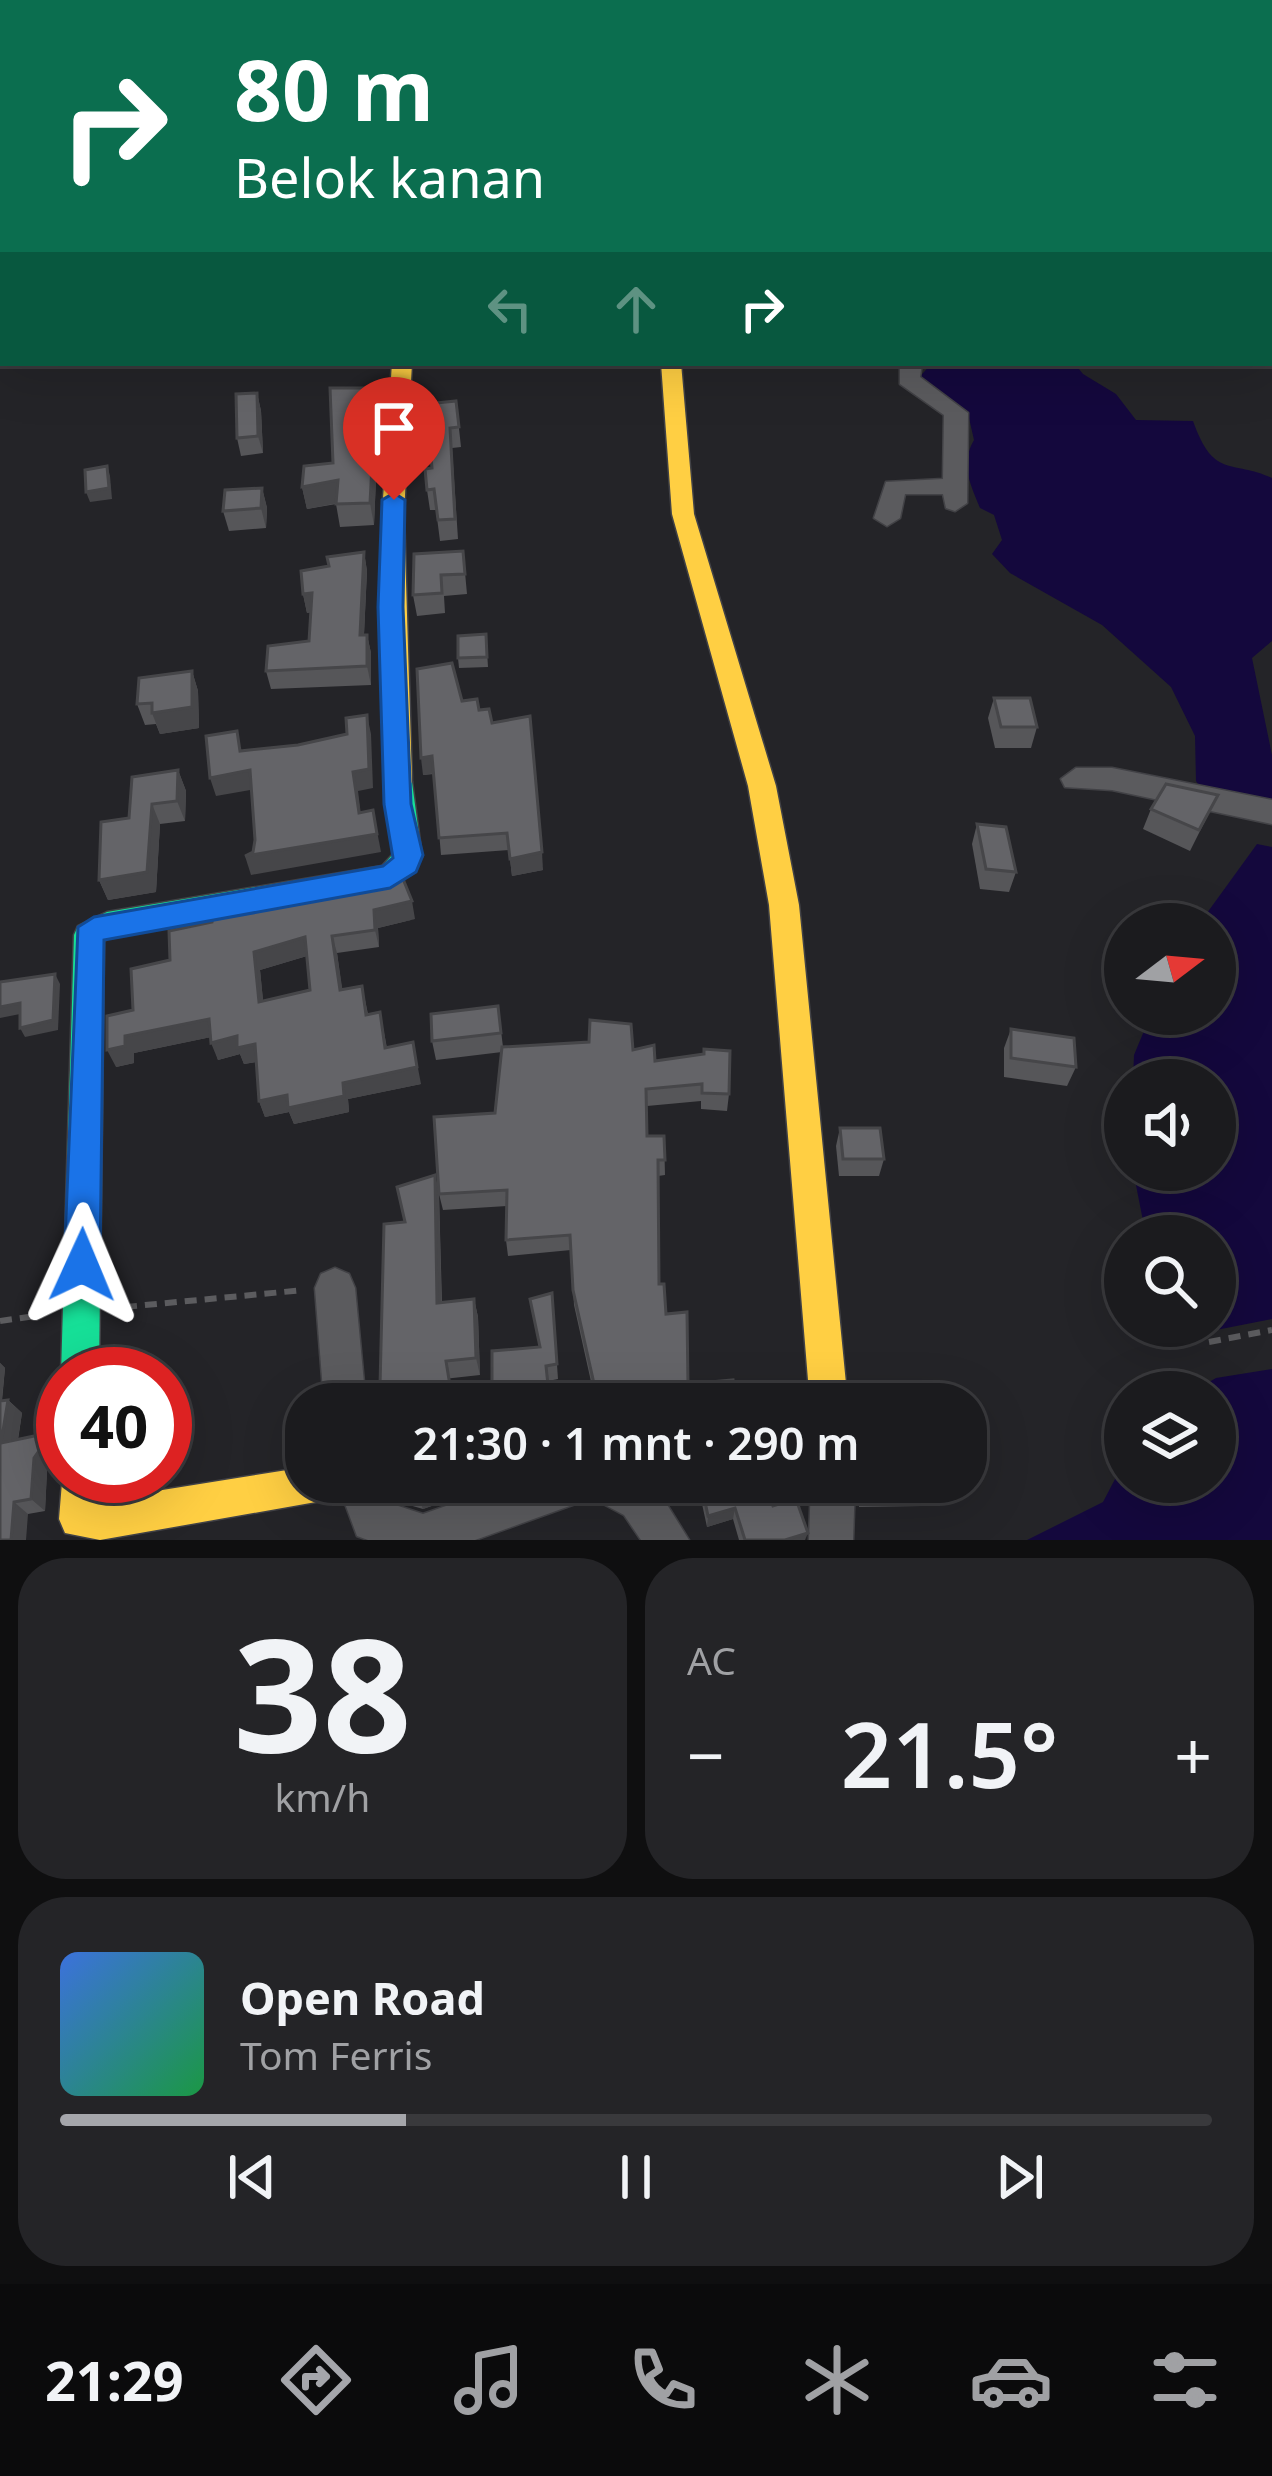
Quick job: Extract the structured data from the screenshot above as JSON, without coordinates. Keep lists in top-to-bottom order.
{
  "north": "right",
  "page": {
    "turn": ["80 m", "Belok kanan"],
    "limit": "40",
    "trip": "21:30 · 1 mnt · 290 m",
    "tile": [
      ["38", "km/h"],
      "AC"
    ],
    "heat": ["−", "21.5°", "+"],
    "song": ["Open Road", "Tom Ferris"],
    "tabs": "21:29"
  }
}
